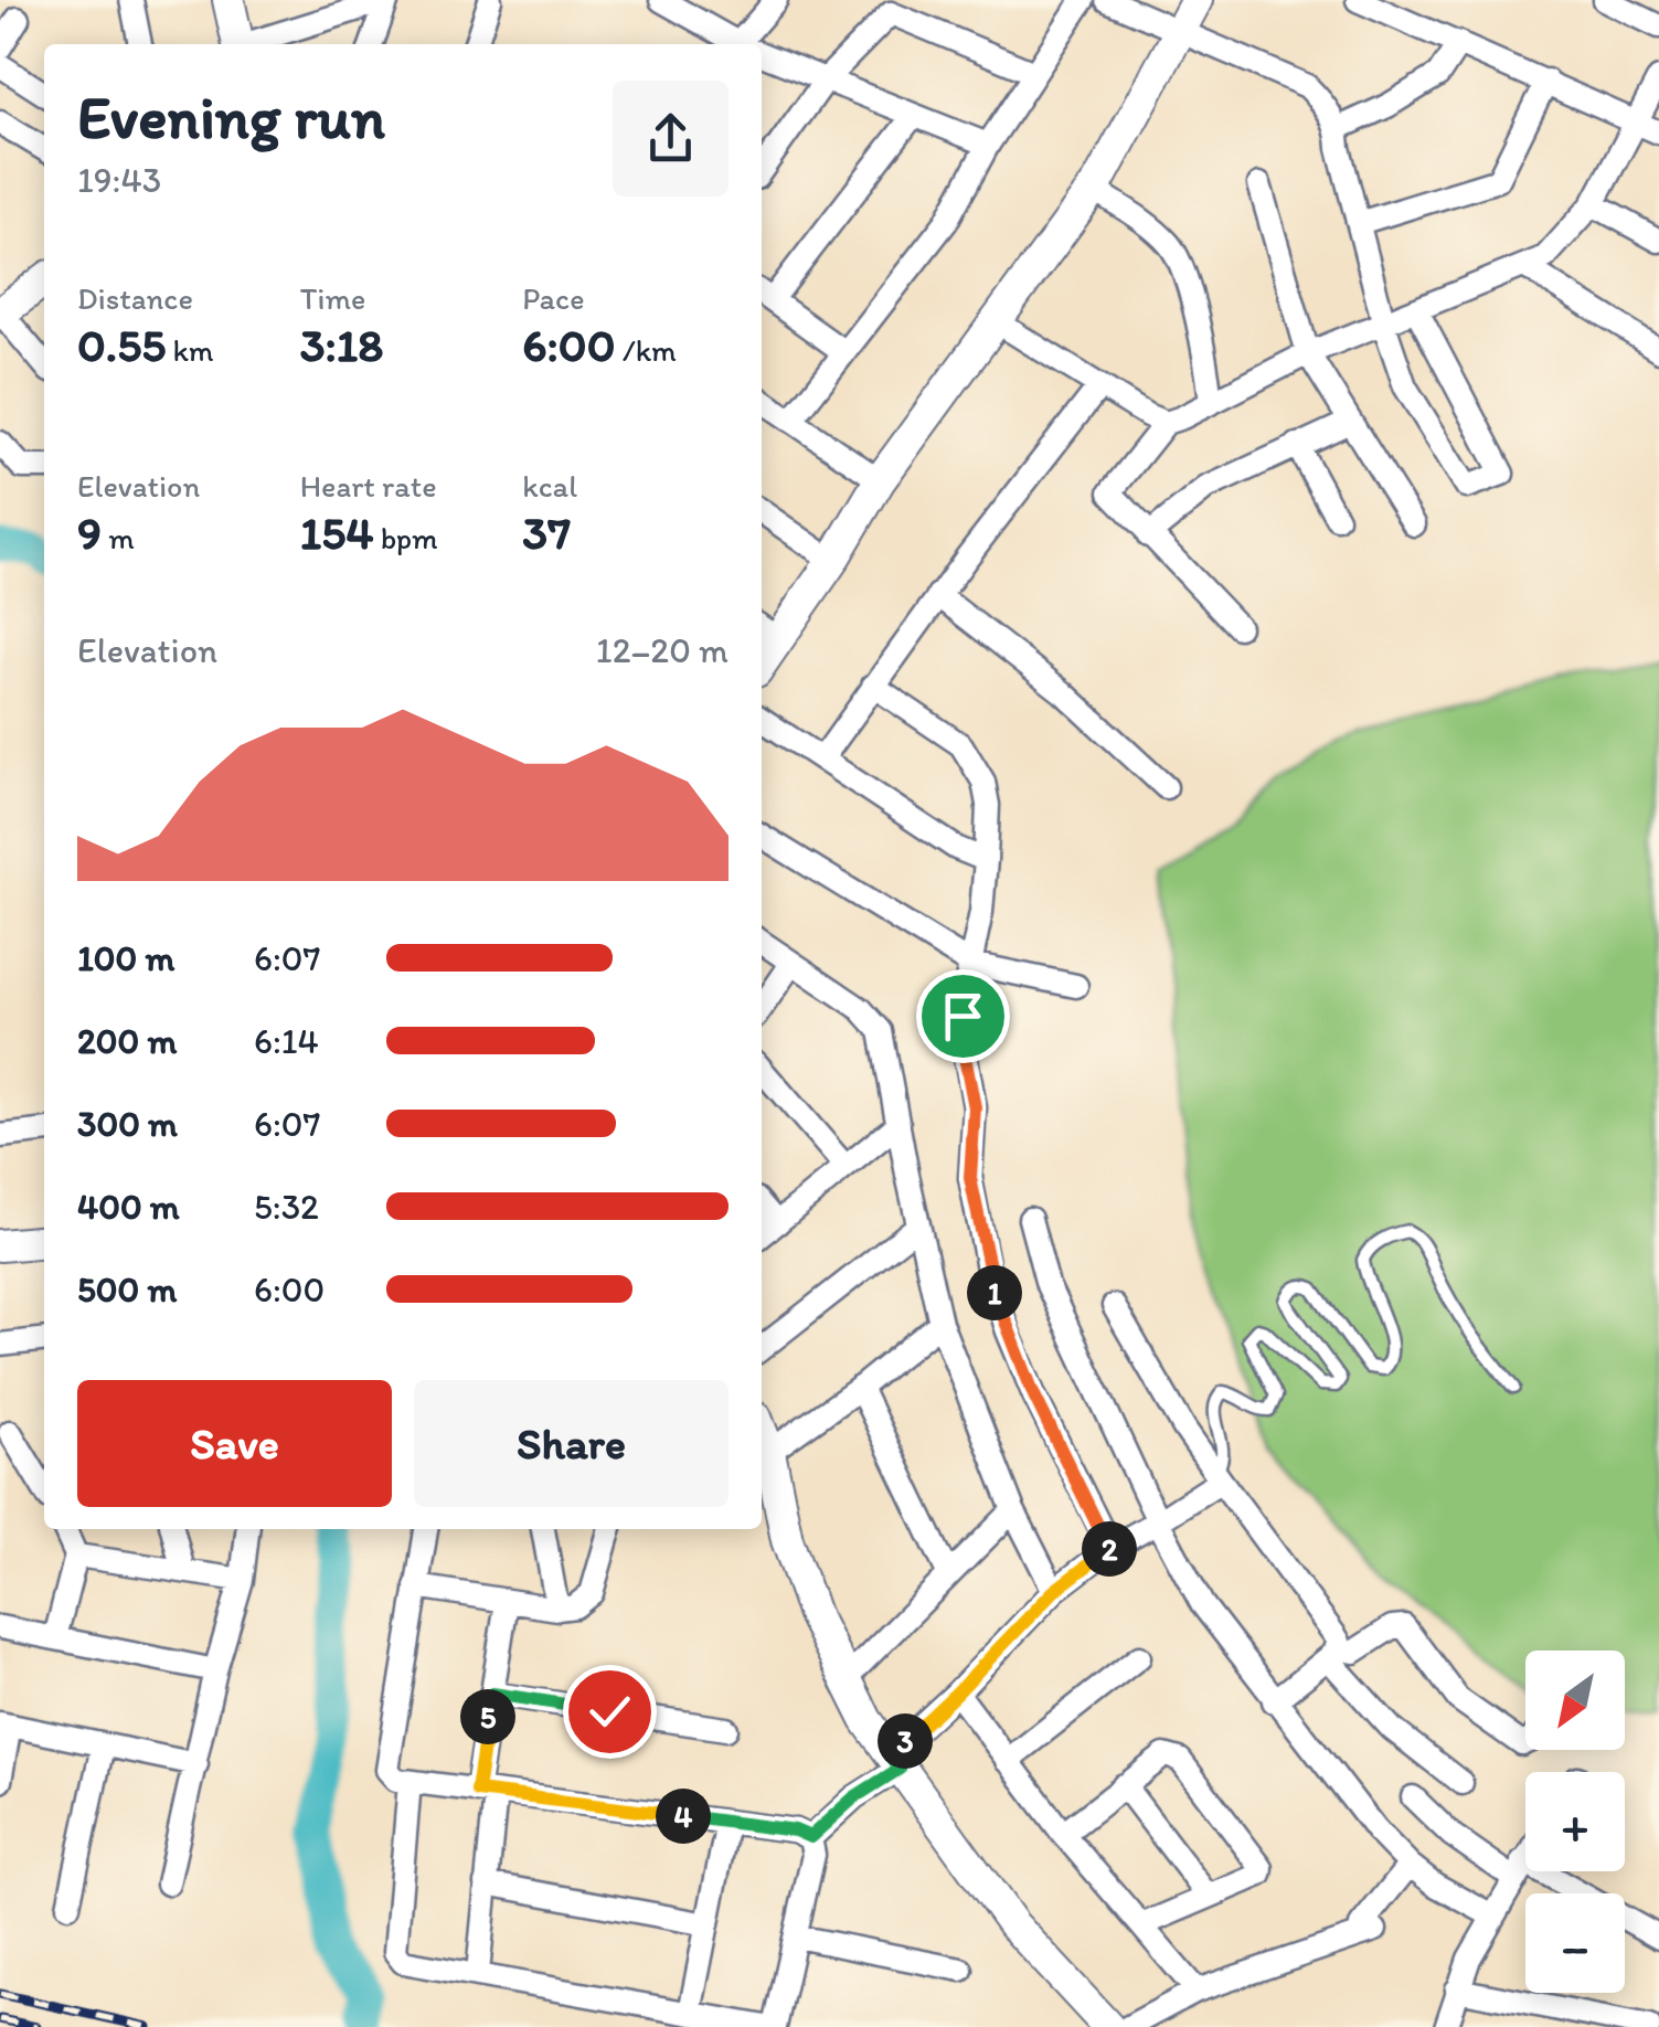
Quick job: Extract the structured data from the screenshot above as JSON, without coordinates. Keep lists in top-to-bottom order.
{
  "north": "bottom left",
  "page": {
    "heading": ["Evening run", "19:43"],
    "stats": [
      ["Distance", "0.55 km"],
      ["Time", "3:18"],
      ["Pace", "6:00 /km"],
      ["Elevation", "9 m"],
      ["Heart rate", "154 bpm"],
      ["kcal", "37"]
    ],
    "chart": ["Elevation", "12–20 m"],
    "list": [
      {
        "name": "100 m",
        "note": "6:07"
      },
      {
        "name": "200 m",
        "note": "6:14"
      },
      {
        "name": "300 m",
        "note": "6:07"
      },
      {
        "name": "400 m",
        "note": "5:32"
      },
      {
        "name": "500 m",
        "note": "6:00"
      }
    ],
    "pins": [
      "1",
      "2",
      "5",
      "3",
      "4"
    ],
    "buttons": ["Save", "Share"],
    "map_buttons": ["+", "−"]
  }
}
